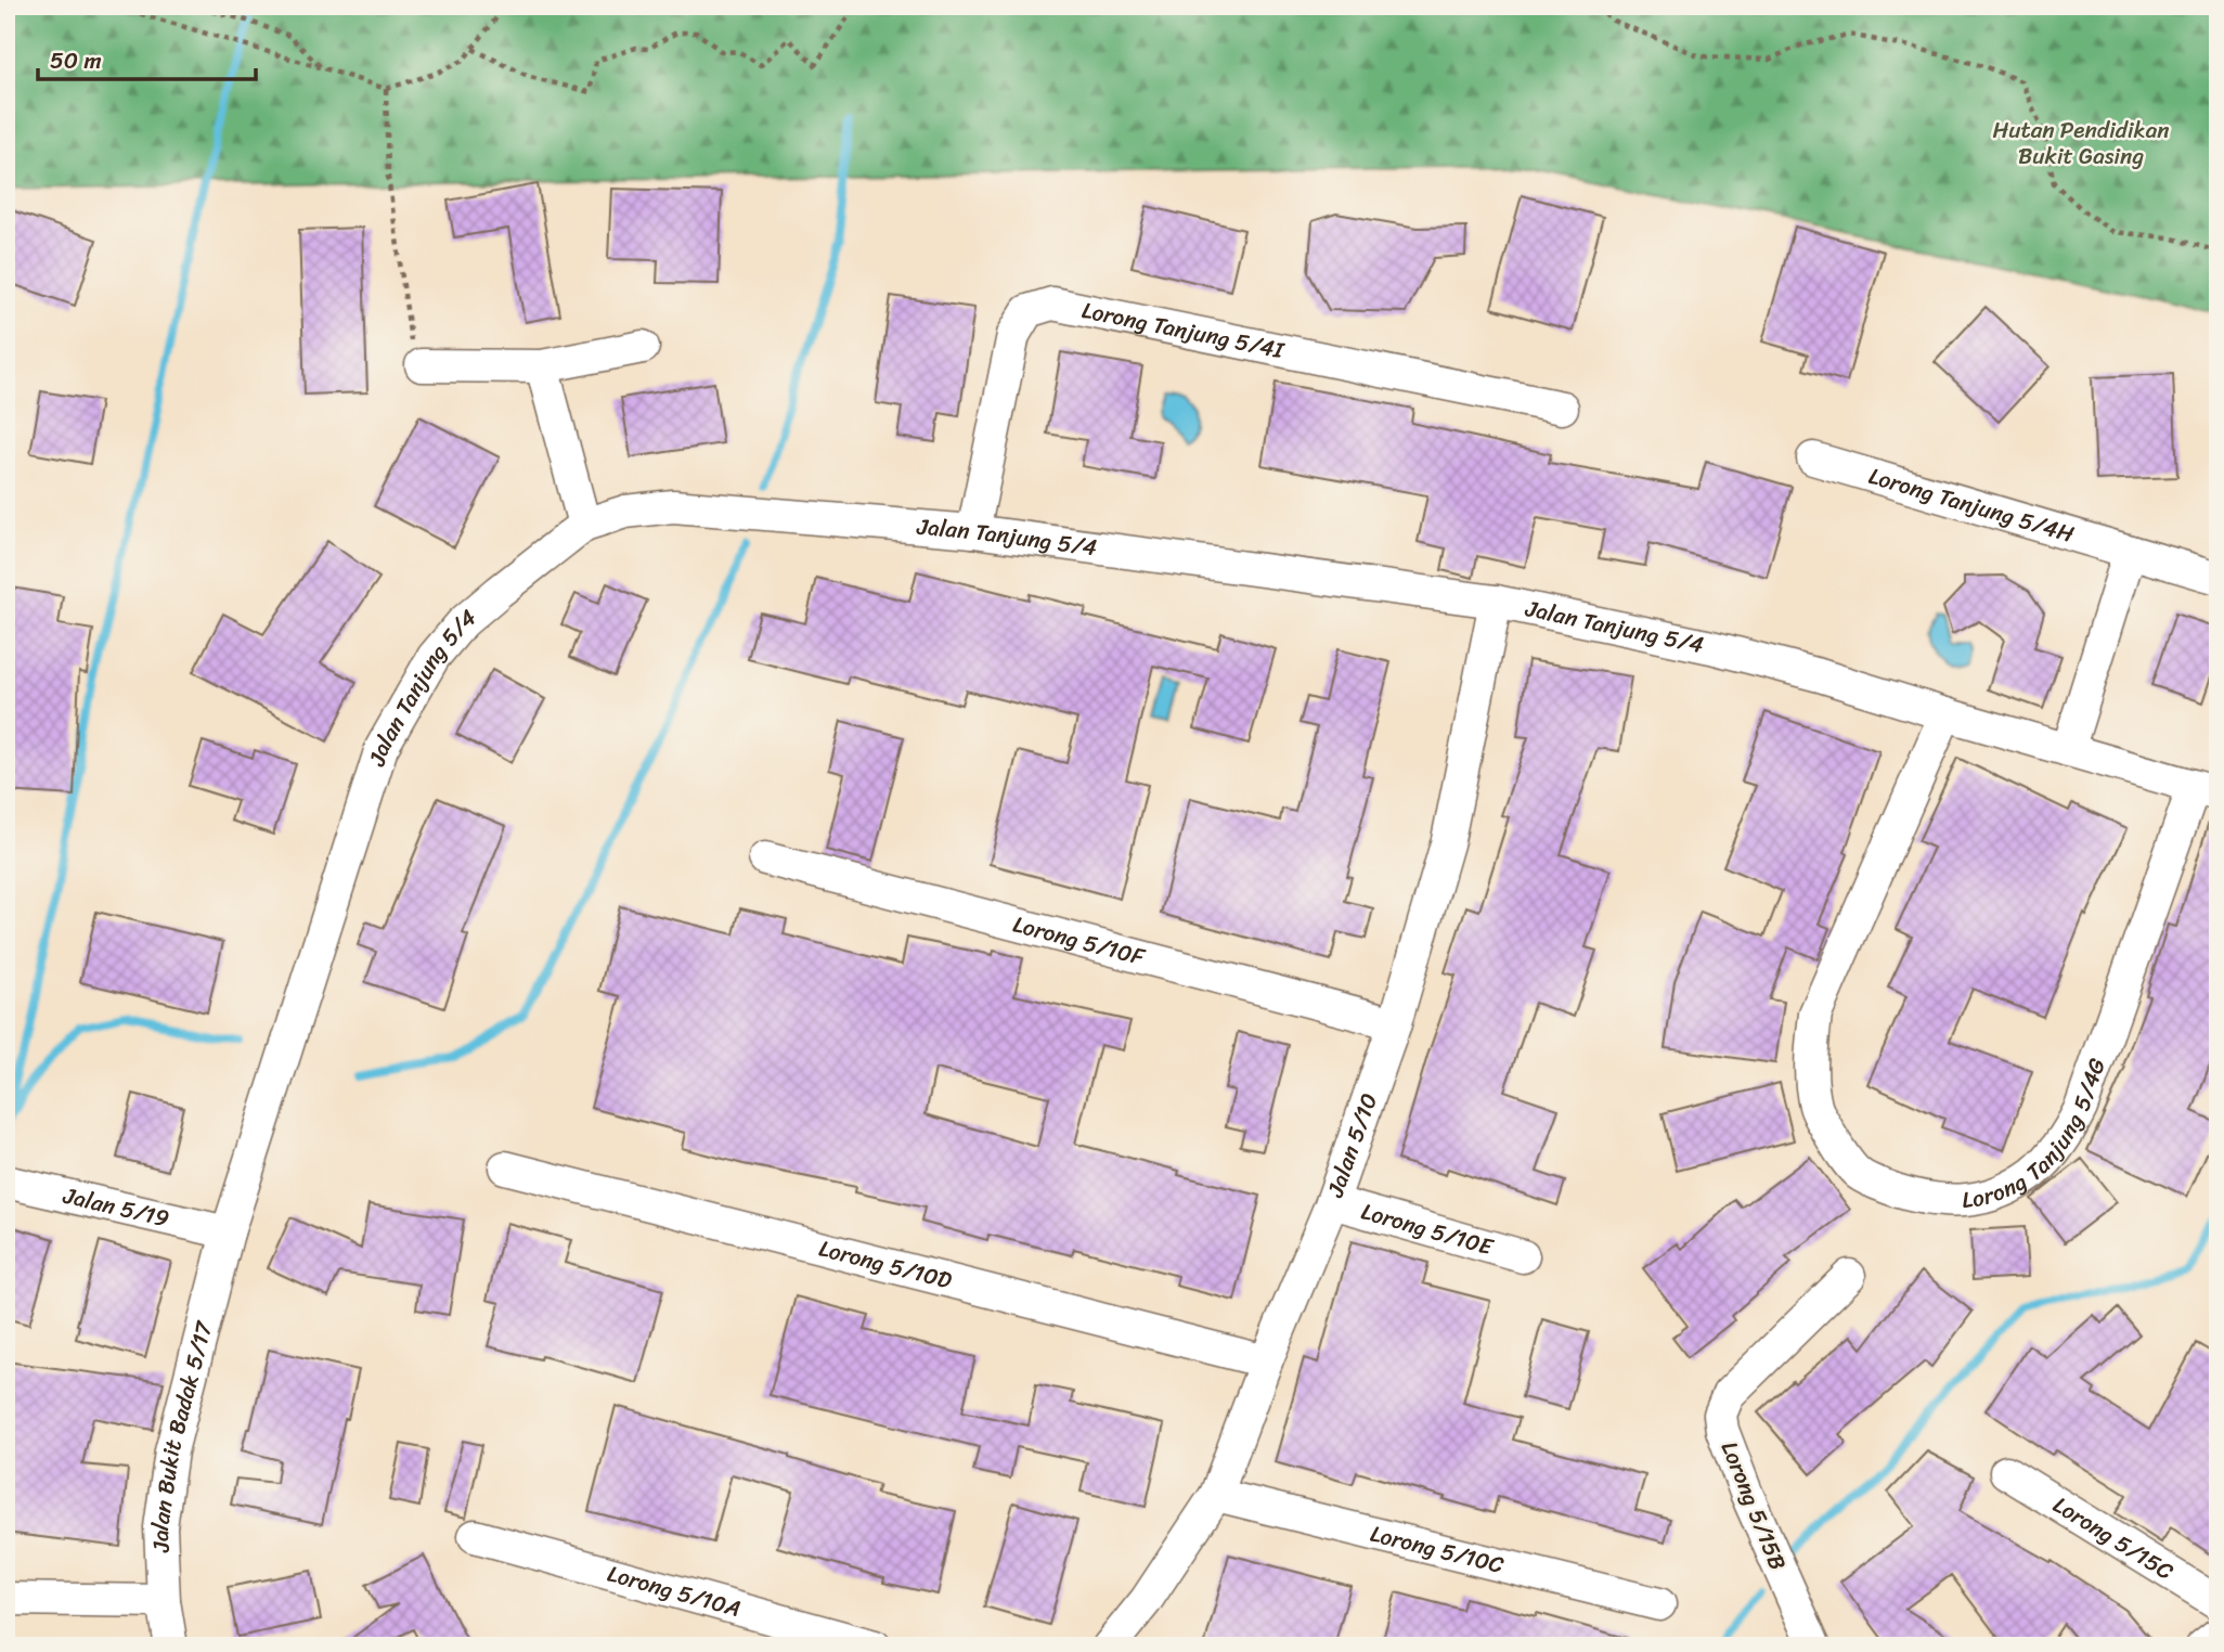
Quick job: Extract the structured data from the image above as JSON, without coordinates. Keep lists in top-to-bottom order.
{
  "streets": {
    "street": [
      "Lorong Tanjung 5/4I",
      "Lorong Tanjung 5/4H",
      "Jalan Tanjung 5/4",
      "Lorong 5/10F",
      "Lorong Tanjung 5/4G",
      "Jalan 5/10",
      "Jalan 5/19",
      "Lorong 5/10E",
      "Lorong 5/10D",
      "Jalan Bukit Badak 5/17",
      "Lorong 5/15B",
      "Lorong 5/15C",
      "Lorong 5/10C",
      "Lorong 5/10A"
    ]
  },
  "crossings": [
    ["Lorong Tanjung 5/4I", "Jalan Tanjung 5/4"],
    ["Jalan Tanjung 5/4", "Lorong Tanjung 5/4G"],
    ["Jalan Tanjung 5/4", "Jalan 5/10"],
    ["Jalan Tanjung 5/4", "Jalan 5/19"],
    ["Jalan Tanjung 5/4", "Jalan Bukit Badak 5/17"],
    ["Lorong 5/10F", "Jalan 5/10"],
    ["Jalan 5/10", "Lorong 5/10E"],
    ["Jalan 5/10", "Lorong 5/10D"],
    ["Jalan 5/10", "Lorong 5/10C"],
    ["Jalan 5/19", "Jalan Bukit Badak 5/17"]
  ],
  "parks": ["Hutan Pendidikan Bukit Gasing"],
  "scale_bar": "50 m"
}
